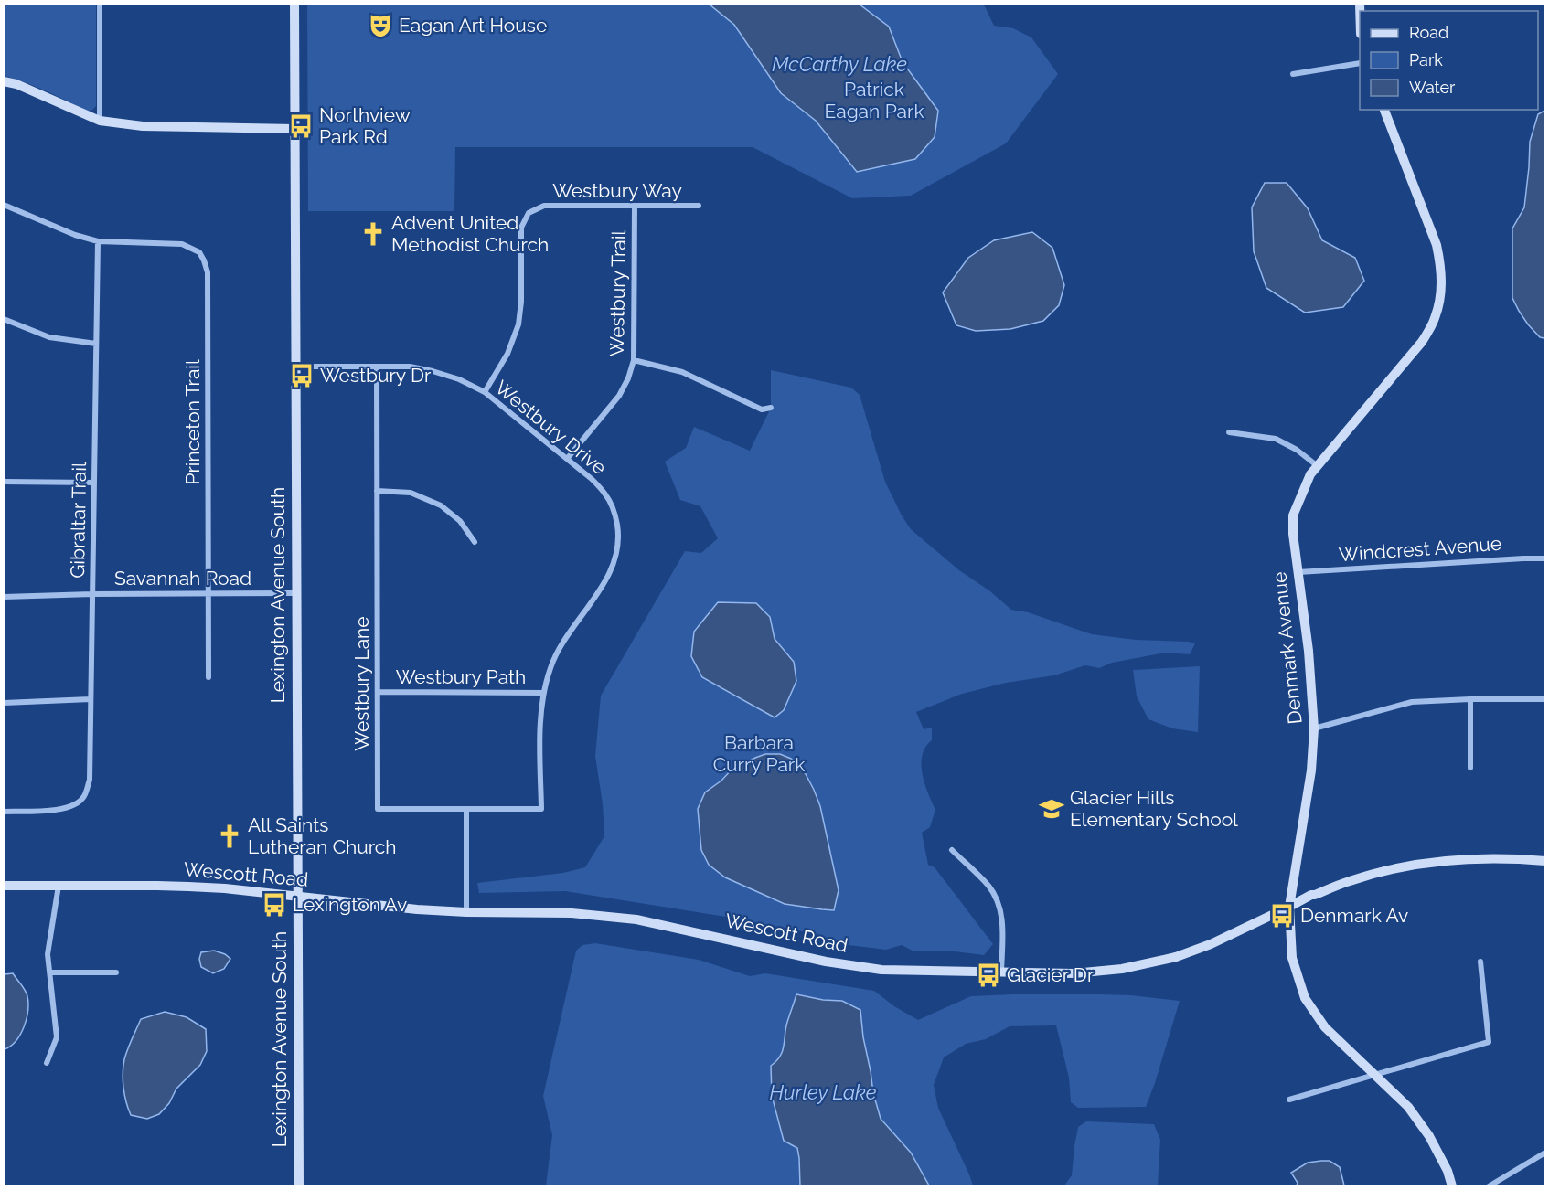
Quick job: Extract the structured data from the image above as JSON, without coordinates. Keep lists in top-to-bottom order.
{
  "streets": {
    "street": [
      "Westbury Way",
      "Westbury Trail",
      "Princeton Trail",
      "Westbury Drive",
      "Gibraltar Trail",
      "Windcrest Avenue",
      "Savannah Road",
      "Lexington Avenue South",
      "Denmark Avenue",
      "Westbury Path",
      "Westbury Lane",
      "Wescott Road"
    ]
  },
  "crossings": [
    ["Westbury Way", "Westbury Trail"],
    ["Westbury Way", "Westbury Drive"],
    ["Westbury Trail", "Westbury Drive"],
    ["Princeton Trail", "Gibraltar Trail"],
    ["Princeton Trail", "Savannah Road"],
    ["Westbury Drive", "Lexington Avenue South"],
    ["Westbury Drive", "Westbury Path"],
    ["Westbury Drive", "Westbury Lane"],
    ["Gibraltar Trail", "Savannah Road"],
    ["Windcrest Avenue", "Denmark Avenue"],
    ["Savannah Road", "Lexington Avenue South"],
    ["Lexington Avenue South", "Wescott Road"],
    ["Denmark Avenue", "Wescott Road"],
    ["Westbury Path", "Westbury Lane"]
  ],
  "water": ["McCarthy Lake", "Hurley Lake"],
  "parks": ["Patrick Eagan Park", "Barbara Curry Park"],
  "places": {
    "theatre": ["Eagan Art House"],
    "bus stop": [
      "Northview Park Rd",
      "Westbury Dr",
      "Lexington Av",
      "Denmark Av",
      "Glacier Dr"
    ],
    "church": ["Advent United Methodist Church", "All Saints Lutheran Church"],
    "school or university": ["Glacier Hills Elementary School"]
  },
  "legend": ["Road", "Park", "Water"]
}
